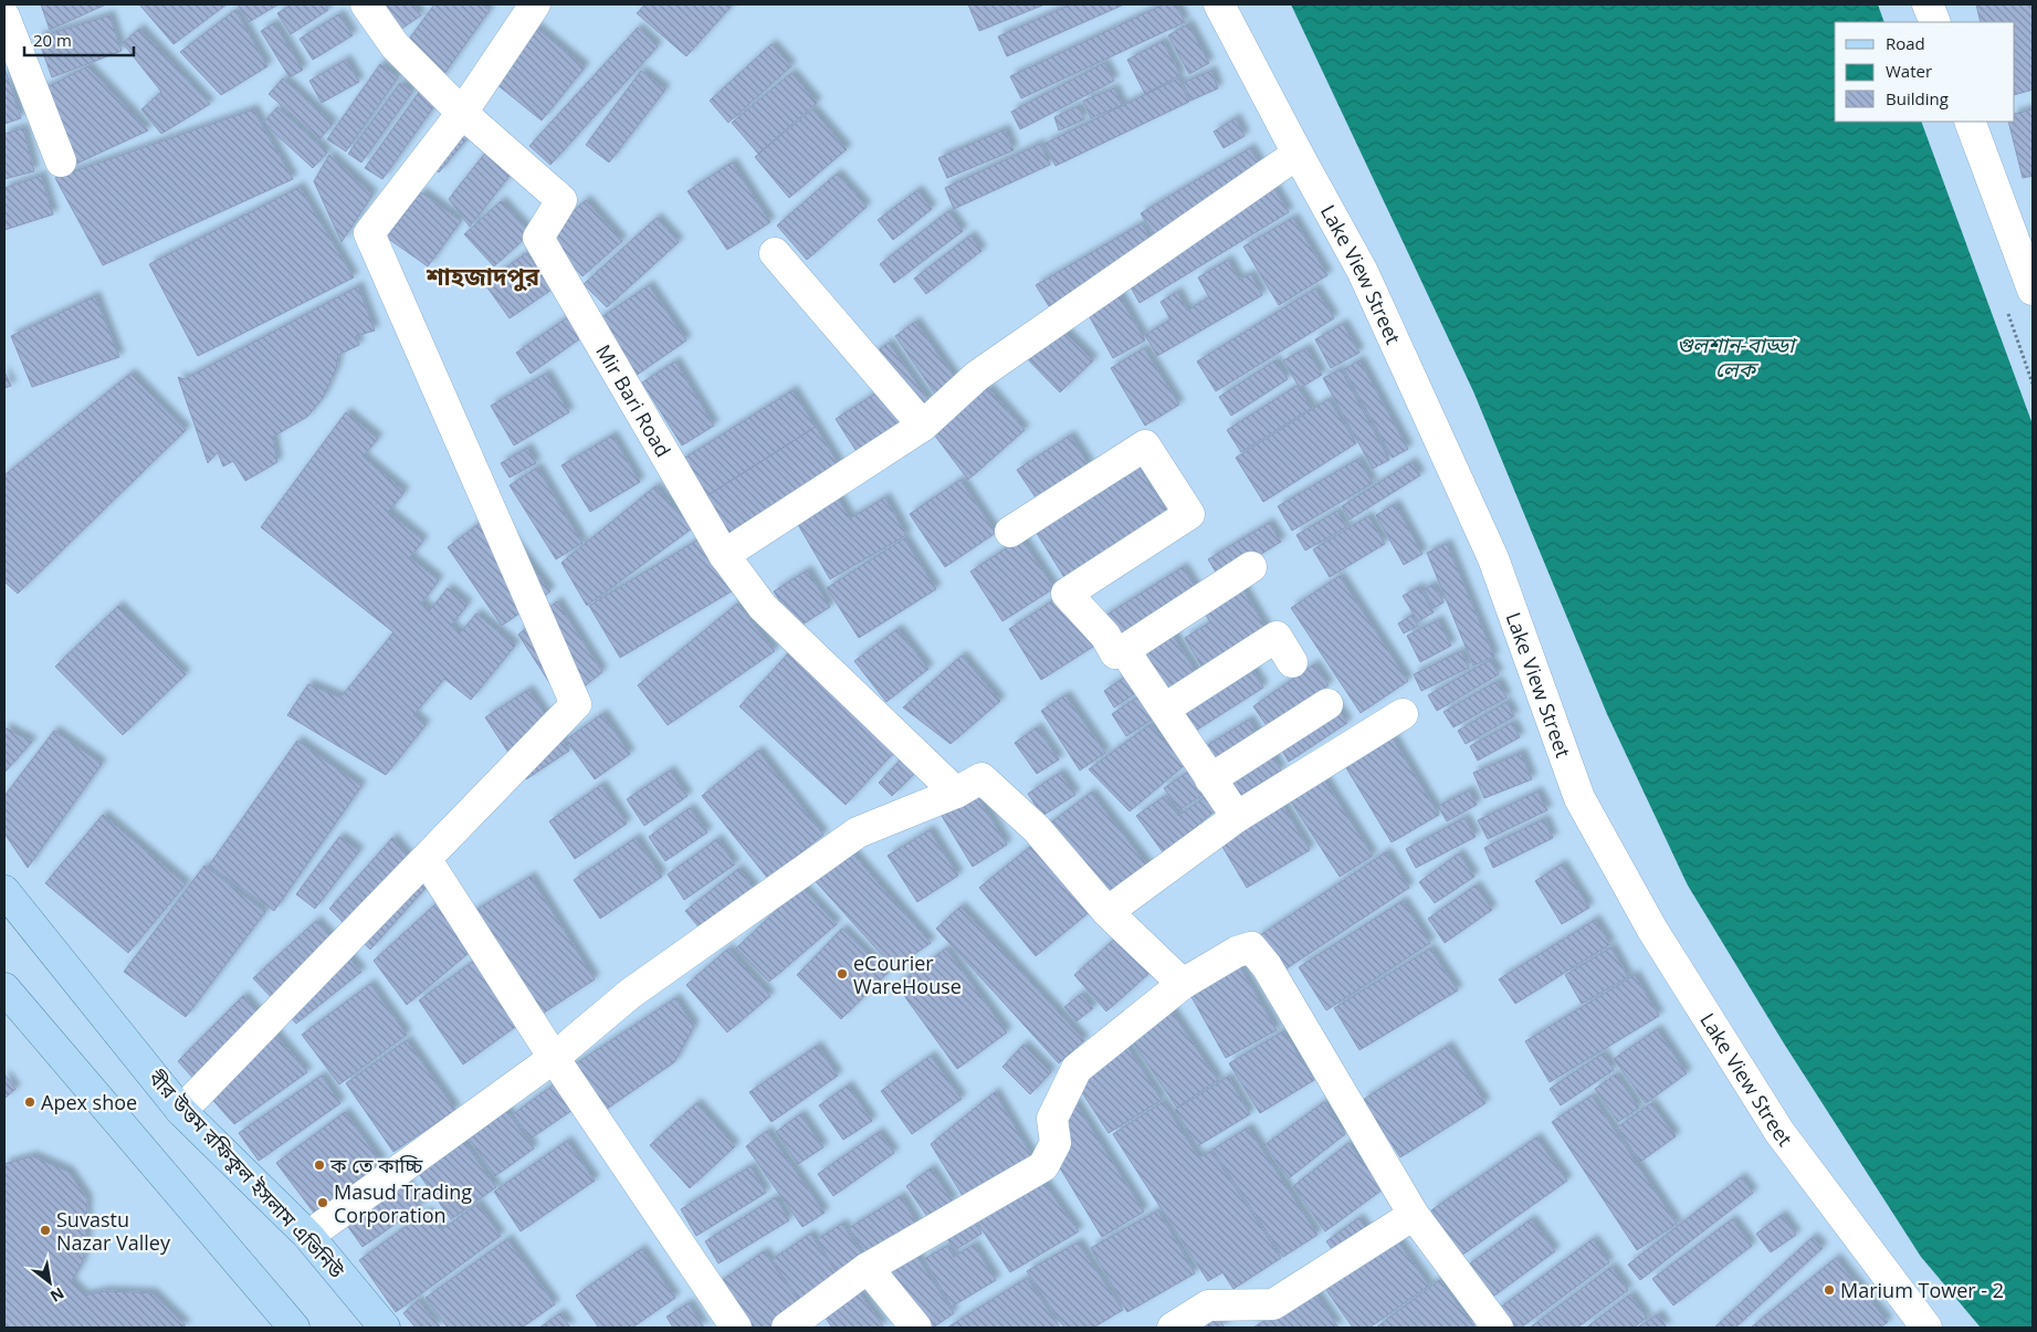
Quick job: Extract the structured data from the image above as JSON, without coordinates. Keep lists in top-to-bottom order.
{
  "streets": {
    "main road": ["বীর উত্তম রফিকুল ইসলাম এভিনিউ"],
    "street": ["Lake View Street", "Mir Bari Road"]
  },
  "districts": ["শাহজাদপুর"],
  "water": ["গুলশান-বাড্ডা লেক"],
  "places": [
    "eCourier WareHouse",
    "Apex shoe",
    "ক তে কাচ্চি",
    "Masud Trading Corporation",
    "Suvastu Nazar Valley",
    "Marium Tower - 2"
  ],
  "legend": ["Road", "Water", "Building"],
  "scale_bar": "20 m",
  "north": "bottom right"
}
